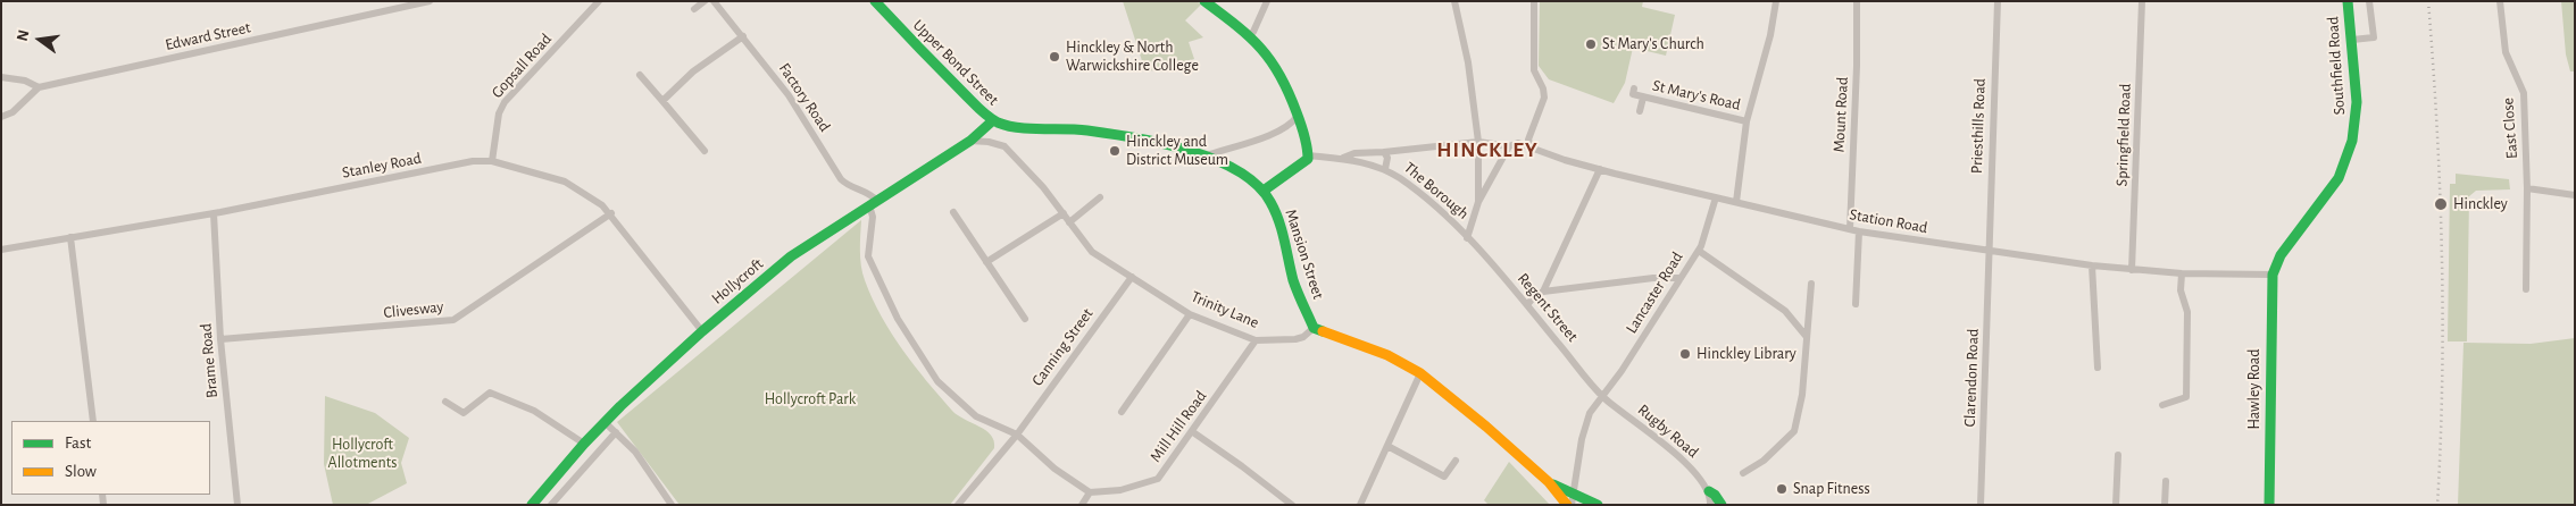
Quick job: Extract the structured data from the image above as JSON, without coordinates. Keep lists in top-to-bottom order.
{
  "streets": {
    "main road": [
      "Upper Bond Street",
      "Southfield Road",
      "Mansion Street",
      "Hollycroft",
      "Hawley Road",
      "Rugby Road"
    ],
    "street": [
      "Edward Street",
      "Gopsall Road",
      "St Mary's Road",
      "Factory Road",
      "Mount Road",
      "Priesthills Road",
      "East Close",
      "Springfield Road",
      "Stanley Road",
      "The Borough",
      "Station Road",
      "Lancaster Road",
      "Regent Street",
      "Clivesway",
      "Trinity Lane",
      "Canning Street",
      "Brame Road",
      "Clarendon Road",
      "Mill Hill Road"
    ]
  },
  "crossings": [
    ["Upper Bond Street", "Hollycroft"],
    ["Gopsall Road", "Stanley Road"],
    ["Southfield Road", "Station Road"],
    ["Southfield Road", "Hawley Road"],
    ["St Mary's Road", "Station Road"],
    ["Factory Road", "Hollycroft"],
    ["Mount Road", "Station Road"],
    ["Priesthills Road", "Station Road"],
    ["Priesthills Road", "Clarendon Road"],
    ["Springfield Road", "Station Road"],
    ["Stanley Road", "Hollycroft"],
    ["Stanley Road", "Clivesway"],
    ["Stanley Road", "Brame Road"],
    ["The Borough", "Station Road"],
    ["The Borough", "Regent Street"],
    ["Station Road", "Lancaster Road"],
    ["Station Road", "Clarendon Road"],
    ["Station Road", "Hawley Road"],
    ["Mansion Street", "Trinity Lane"],
    ["Hollycroft", "Trinity Lane"],
    ["Lancaster Road", "Regent Street"],
    ["Lancaster Road", "Rugby Road"],
    ["Regent Street", "Rugby Road"],
    ["Clivesway", "Brame Road"],
    ["Trinity Lane", "Canning Street"],
    ["Trinity Lane", "Mill Hill Road"]
  ],
  "districts": ["HINCKLEY"],
  "parks": ["Hollycroft Park", "Hollycroft Allotments"],
  "places": [
    "St Mary's Church",
    "Hinckley & North Warwickshire College",
    "Hinckley and District Museum",
    "Hinckley",
    "Hinckley Library",
    "Snap Fitness"
  ],
  "legend": ["Fast", "Slow"],
  "north": "left"
}
